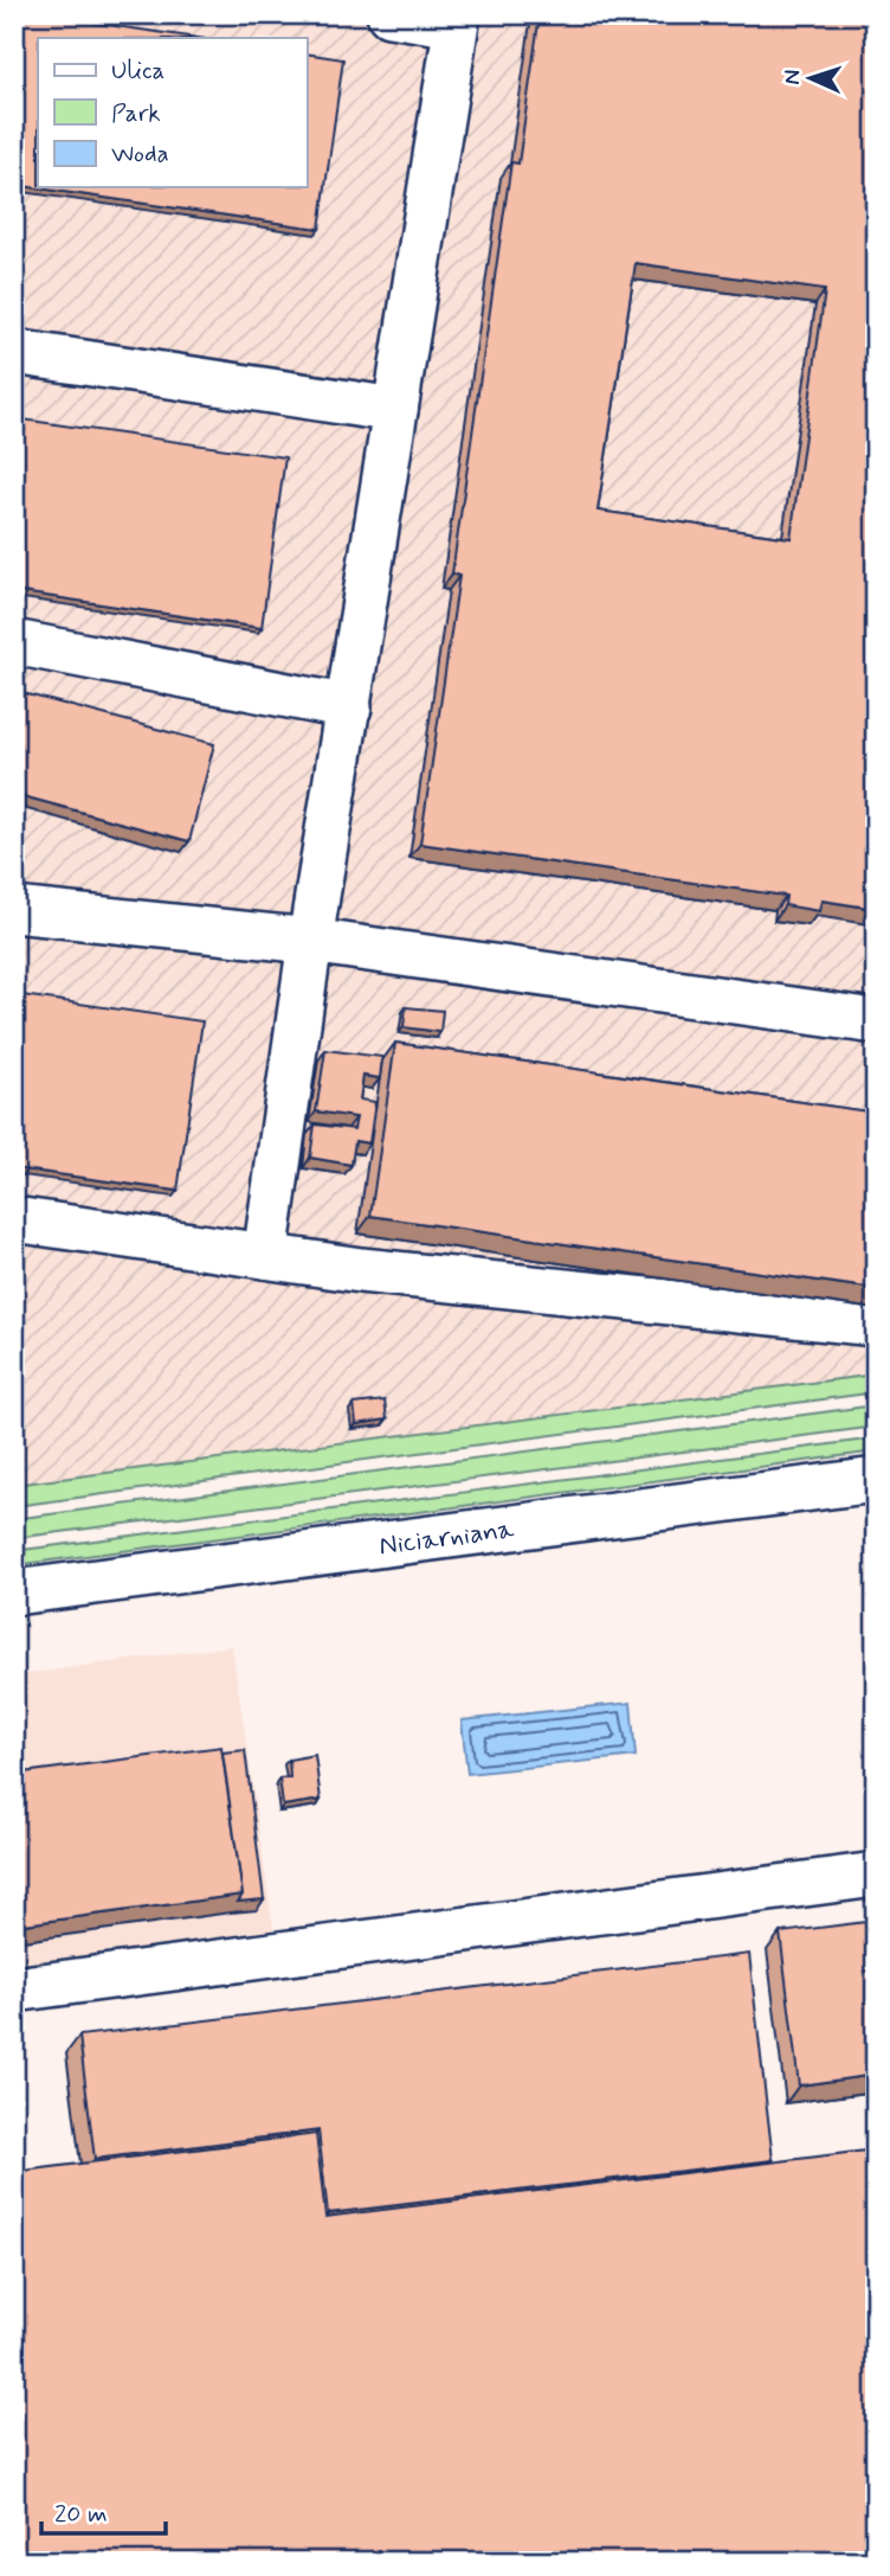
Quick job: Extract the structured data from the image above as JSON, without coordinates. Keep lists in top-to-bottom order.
{
  "streets": {
    "street": ["Niciarniana"]
  },
  "legend": ["Ulica", "Park", "Woda"],
  "scale_bar": "20 m",
  "north": "left"
}
